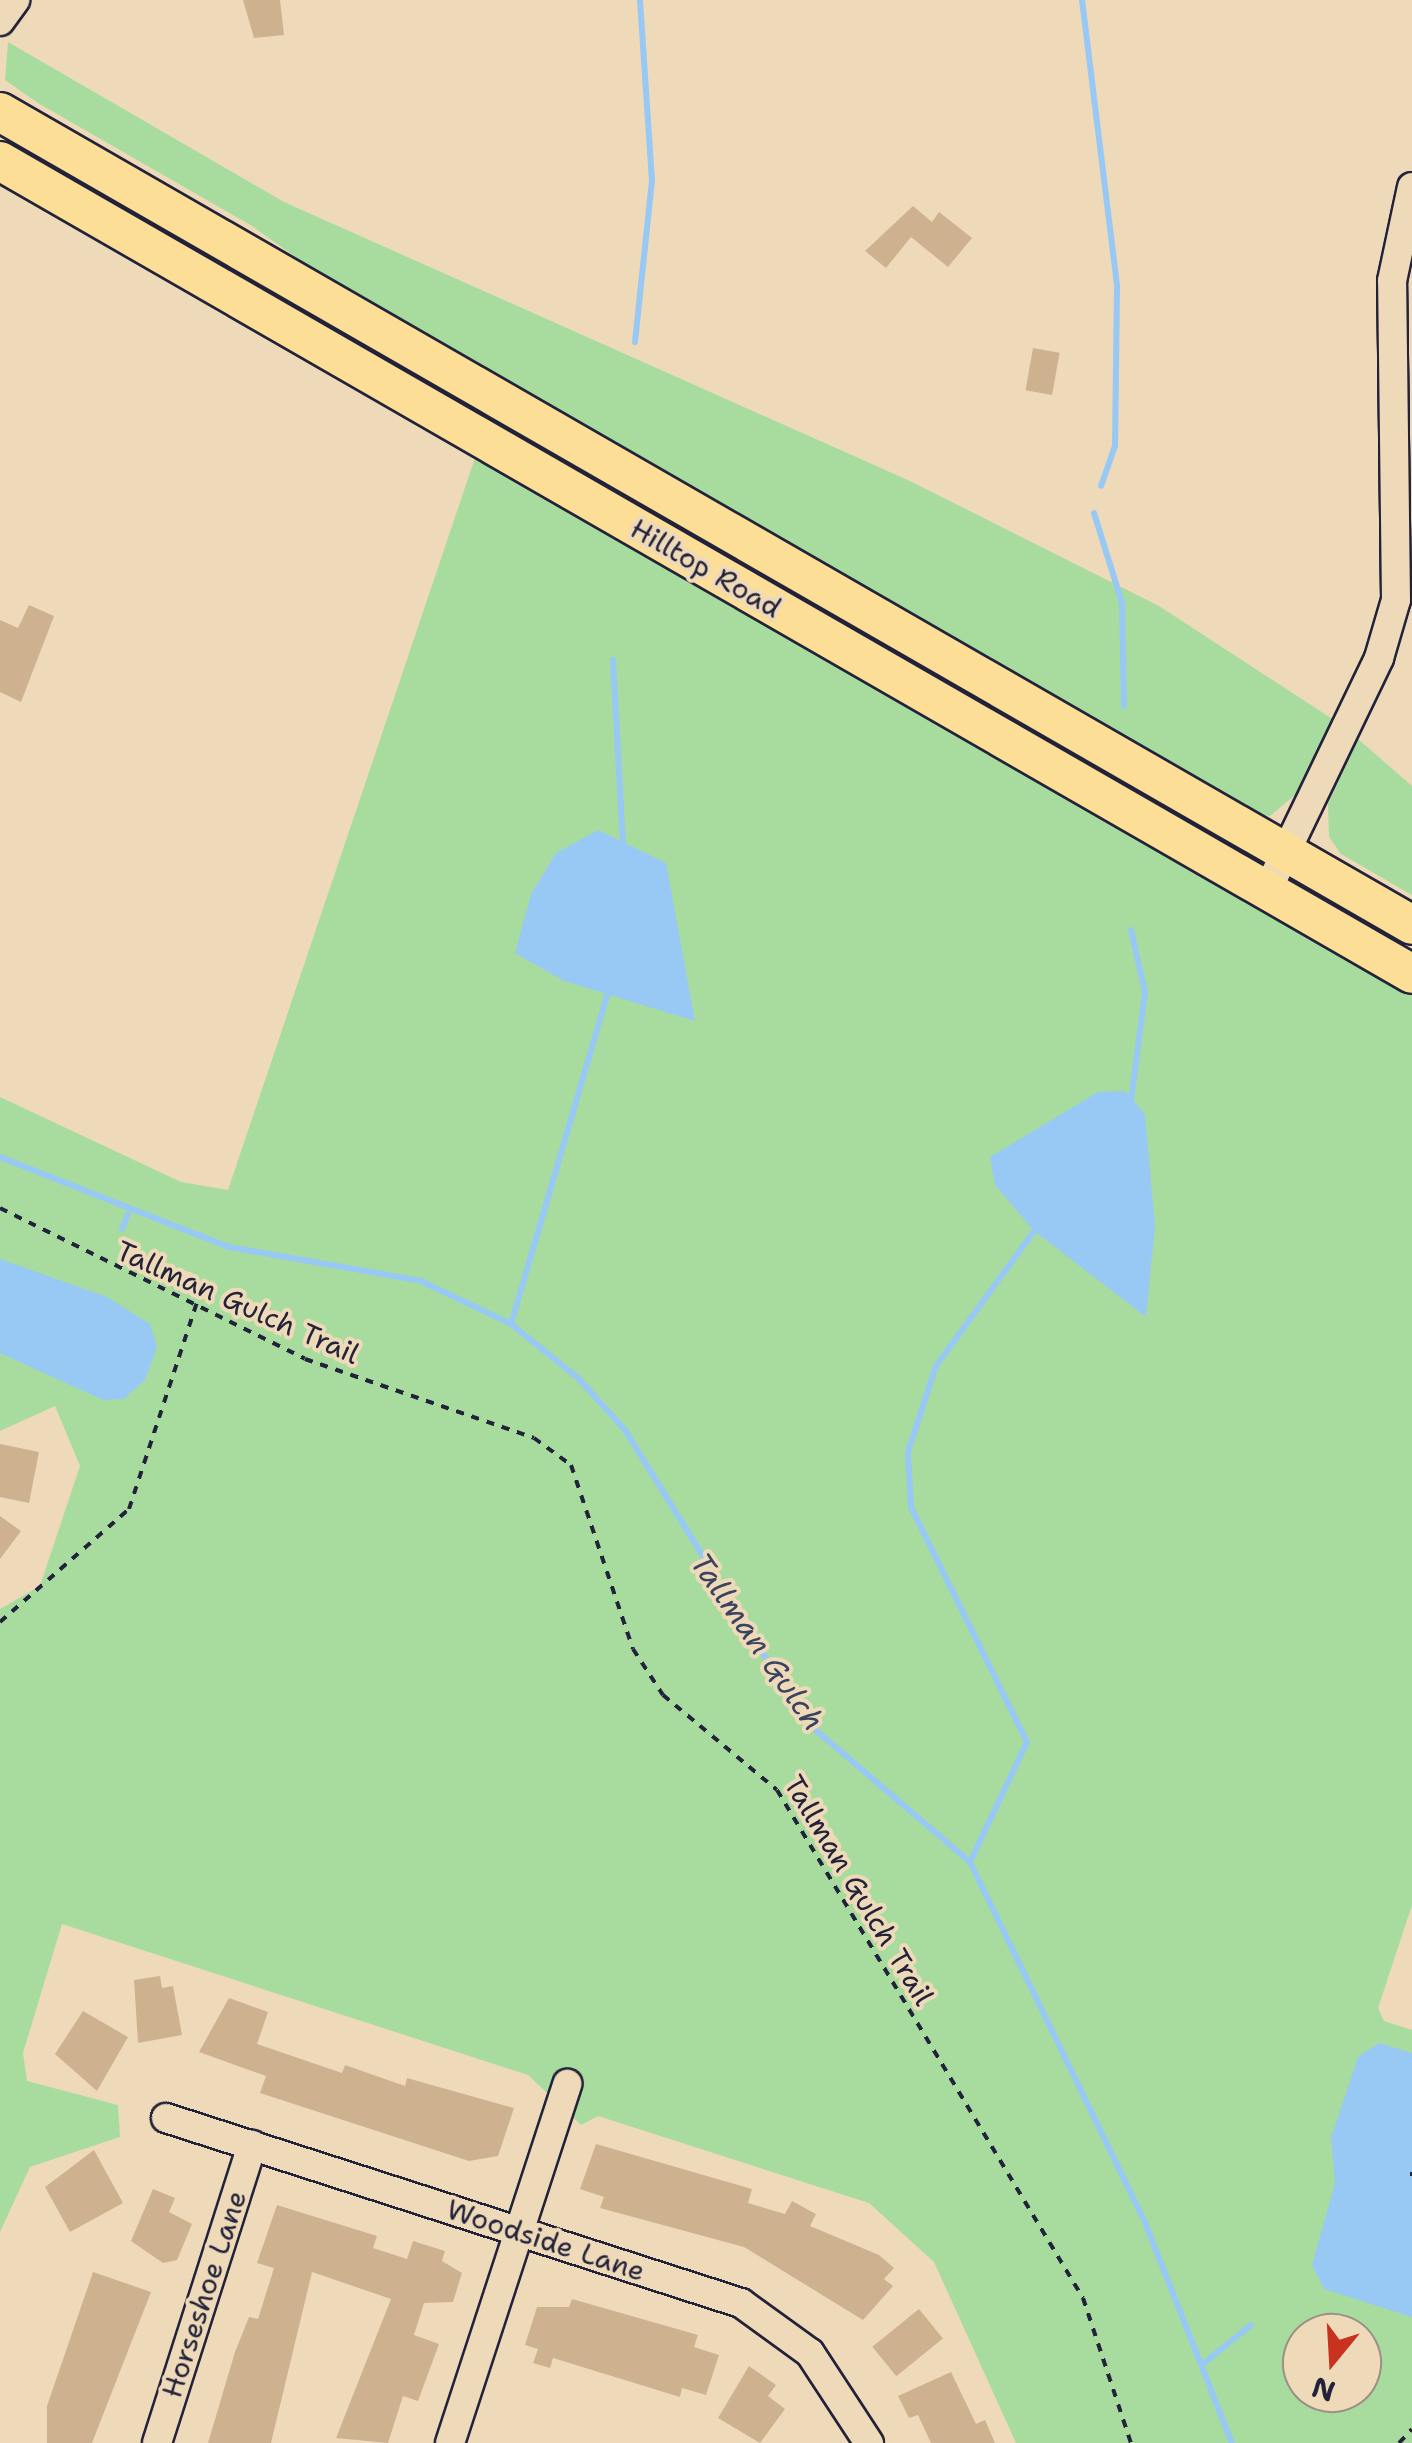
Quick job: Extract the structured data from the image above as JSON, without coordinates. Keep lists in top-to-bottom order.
{
  "streets": {
    "main road": ["Hilltop Road"],
    "street": ["Woodside Lane", "Horseshoe Lane"],
    "path": ["Tallman Gulch Trail"]
  },
  "crossings": [
    ["Woodside Lane", "Horseshoe Lane"]
  ],
  "water": ["Tallman Gulch"],
  "north": "bottom"
}
